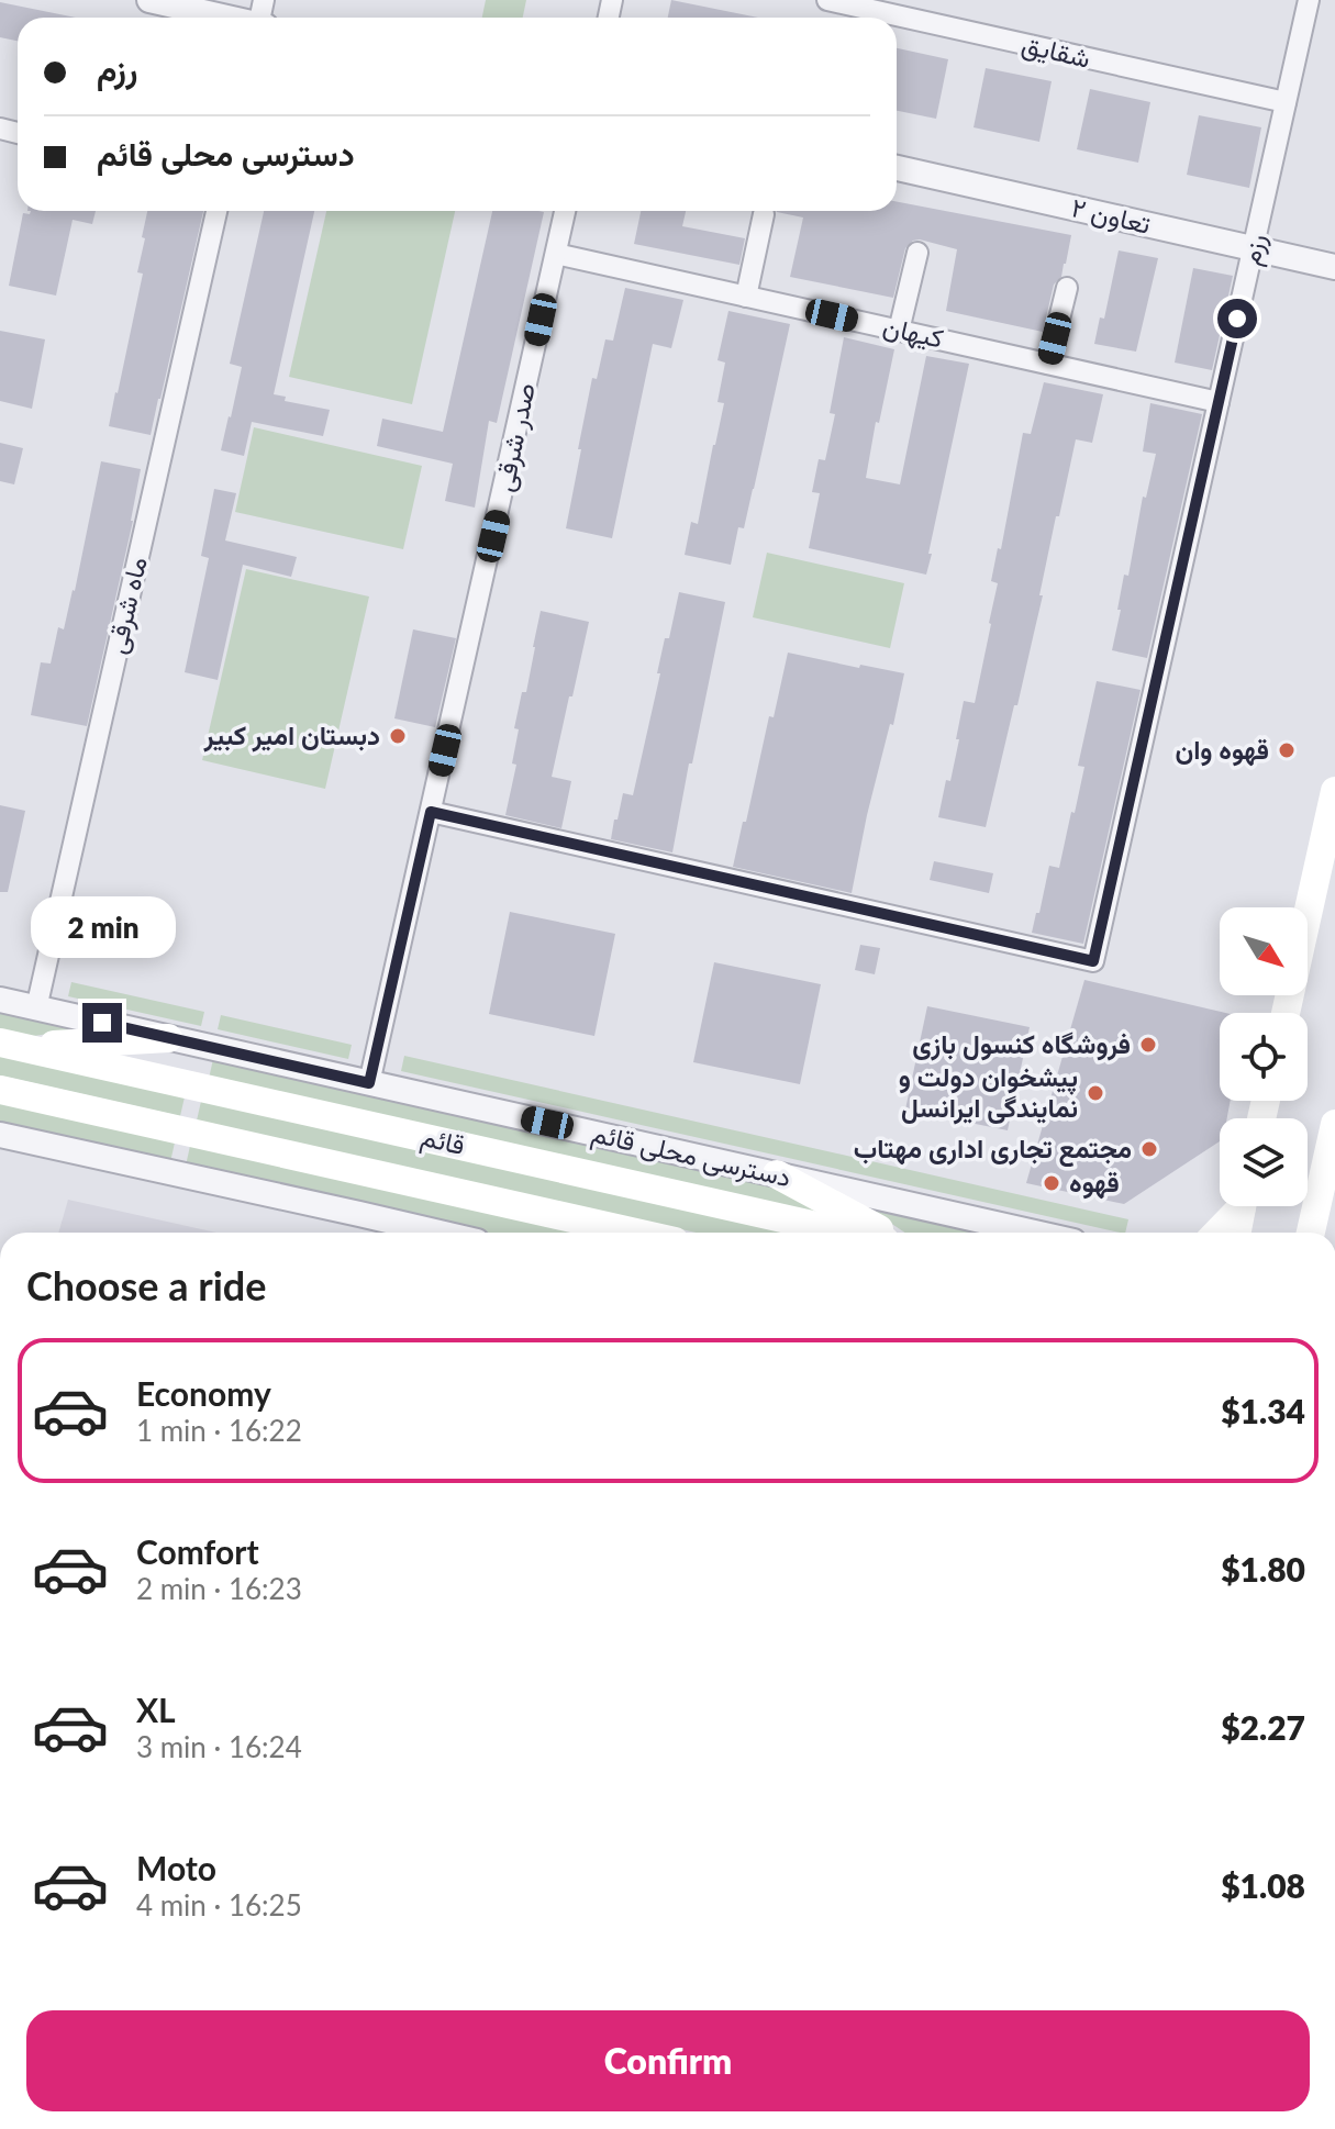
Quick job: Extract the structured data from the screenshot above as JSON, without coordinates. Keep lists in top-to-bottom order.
{
  "streets": {
    "main road": ["قائم"],
    "street": [
      "شقایق",
      "تعاون ۲",
      "رزم",
      "کیهان",
      "صدر شرقی",
      "ماه شرقی",
      "دسترسی محلی قائم"
    ]
  },
  "crossings": [
    ["شقایق", "رزم"],
    ["تعاون ۲", "رزم"],
    ["رزم", "کیهان"],
    ["رزم", "صدر شرقی"],
    ["کیهان", "صدر شرقی"],
    ["صدر شرقی", "دسترسی محلی قائم"],
    ["ماه شرقی", "دسترسی محلی قائم"]
  ],
  "places": [
    "دبستان امیر کبیر",
    "قهوه وان",
    "فروشگاه کنسول بازی",
    "پیشخوان دولت و نمایندگی ایرانسل",
    "مجتمع تجاری اداری مهتاب",
    "قهوه"
  ],
  "north": "bottom right",
  "page": {
    "banner": ["رزم", "دسترسی محلی قائم"],
    "bubble": "2 min",
    "heading": "Choose a ride",
    "list": [
      {
        "name": "Economy",
        "note": "1 min · 16:22",
        "value": "$1.34"
      },
      {
        "name": "Comfort",
        "note": "2 min · 16:23",
        "value": "$1.80"
      },
      {
        "name": "XL",
        "note": "3 min · 16:24",
        "value": "$2.27"
      },
      {
        "name": "Moto",
        "note": "4 min · 16:25",
        "value": "$1.08"
      }
    ],
    "buttons": "Confirm"
  }
}
